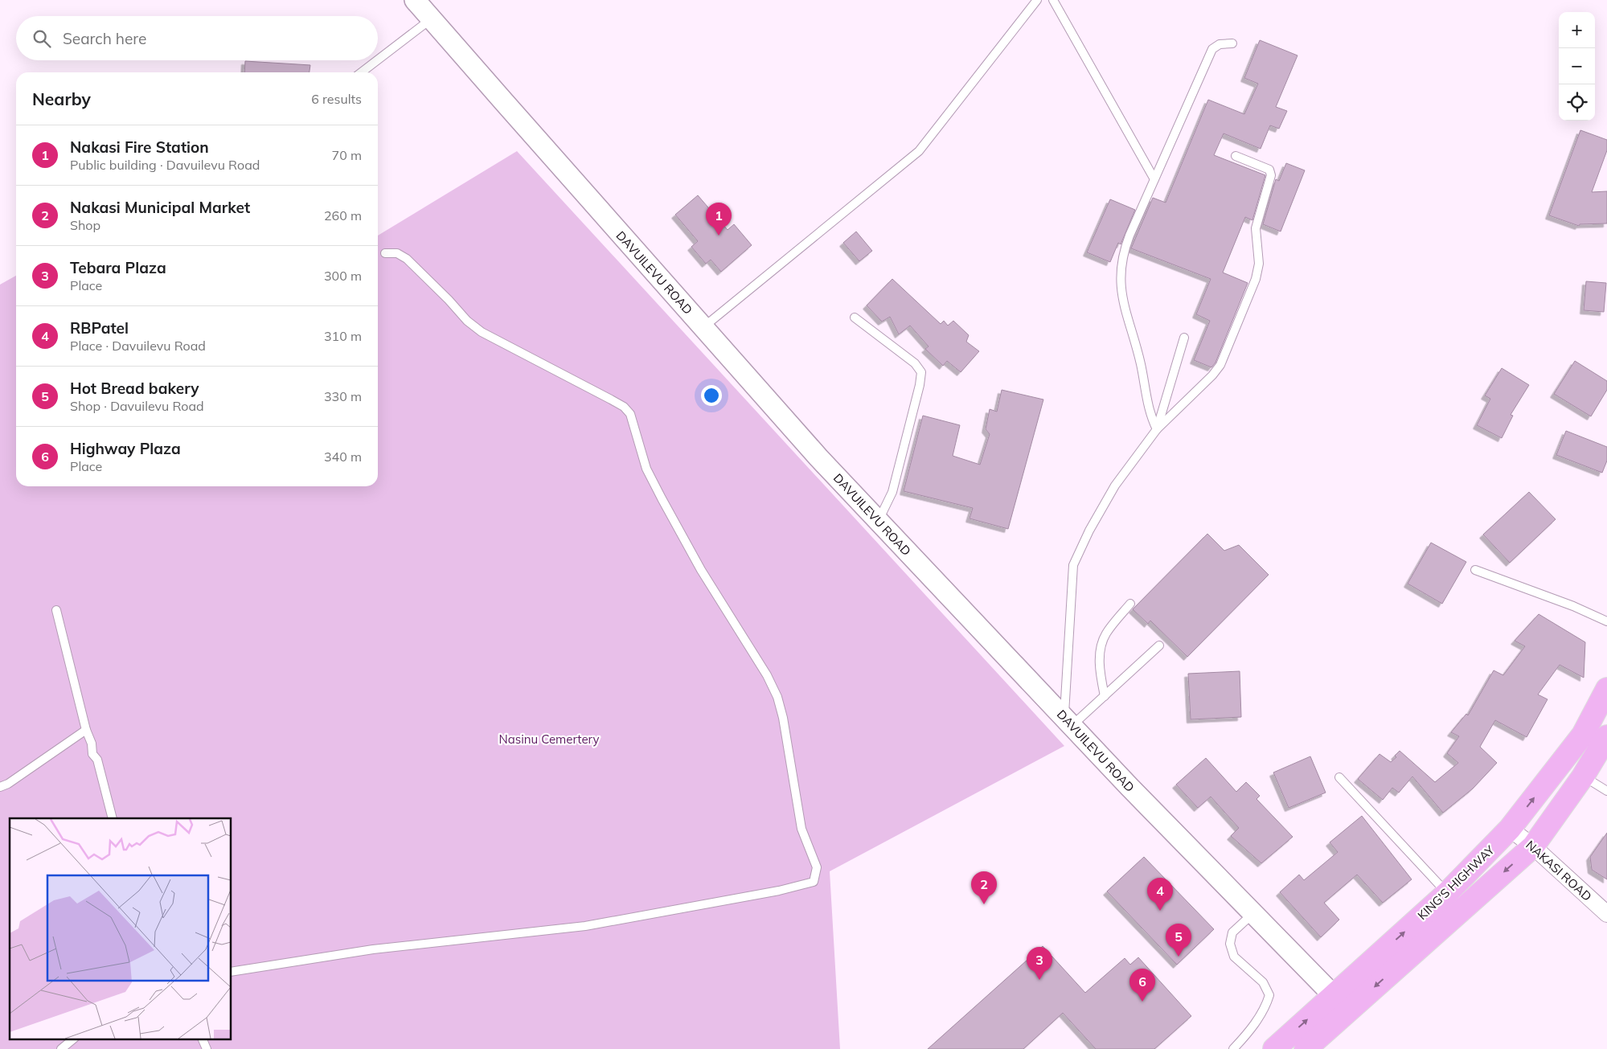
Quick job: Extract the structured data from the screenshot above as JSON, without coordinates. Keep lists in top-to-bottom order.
{
  "streets": {
    "highway": ["KING'S HIGHWAY"],
    "street": ["DAVUILEVU ROAD", "NAKASI ROAD"]
  },
  "crossings": [
    ["DAVUILEVU ROAD", "KING'S HIGHWAY"],
    ["NAKASI ROAD", "KING'S HIGHWAY"]
  ],
  "parks": ["Nasinu Cemertery"],
  "page": {
    "map_buttons": ["+", "−"],
    "search": "Search here",
    "heading": ["Nearby", "6 results"],
    "list": [
      {
        "mark": "1",
        "name": "Nakasi Fire Station",
        "note": "Public building · Davuilevu Road",
        "value": "70 m"
      },
      {
        "mark": "2",
        "name": "Nakasi Municipal Market",
        "note": "Shop",
        "value": "260 m"
      },
      {
        "mark": "3",
        "name": "Tebara Plaza",
        "note": "Place",
        "value": "300 m"
      },
      {
        "mark": "4",
        "name": "RBPatel",
        "note": "Place · Davuilevu Road",
        "value": "310 m"
      },
      {
        "mark": "5",
        "name": "Hot Bread bakery",
        "note": "Shop · Davuilevu Road",
        "value": "330 m"
      },
      {
        "mark": "6",
        "name": "Highway Plaza",
        "note": "Place",
        "value": "340 m"
      }
    ],
    "pins": [
      "1",
      "2",
      "4",
      "5",
      "3",
      "6"
    ]
  }
}
